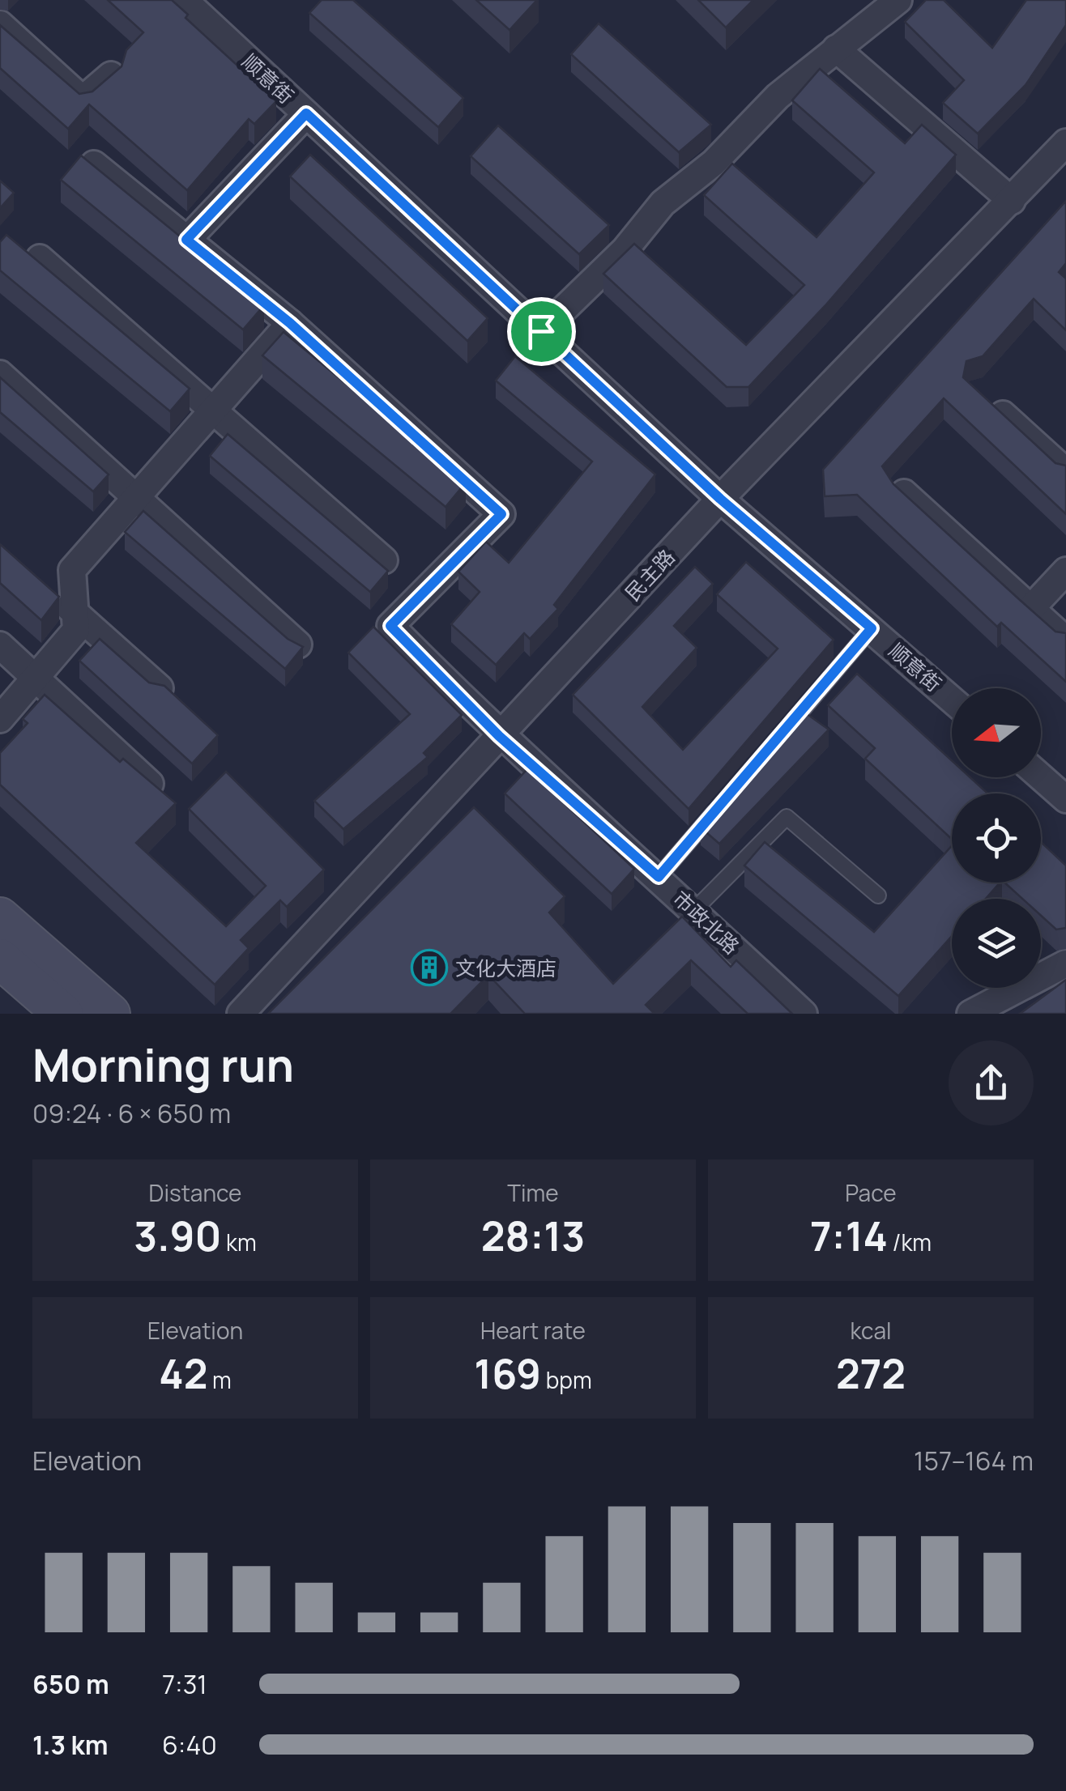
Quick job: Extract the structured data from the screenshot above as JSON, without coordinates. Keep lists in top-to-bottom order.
{
  "streets": {
    "street": ["顺意街", "民主路", "市政北路"]
  },
  "crossings": [
    ["顺意街", "民主路"],
    ["民主路", "市政北路"]
  ],
  "places": {
    "building": ["文化大酒店"]
  },
  "north": "left",
  "page": {
    "heading": ["Morning run", "09:24 · 6 × 650 m"],
    "stats": [
      ["Distance", "3.90 km"],
      ["Time", "28:13"],
      ["Pace", "7:14 /km"],
      ["Elevation", "42 m"],
      ["Heart rate", "169 bpm"],
      ["kcal", "272"]
    ],
    "chart": ["Elevation", "157–164 m"],
    "list": [
      {
        "name": "650 m",
        "note": "7:31"
      },
      {
        "name": "1.3 km",
        "note": "6:40"
      }
    ]
  }
}
